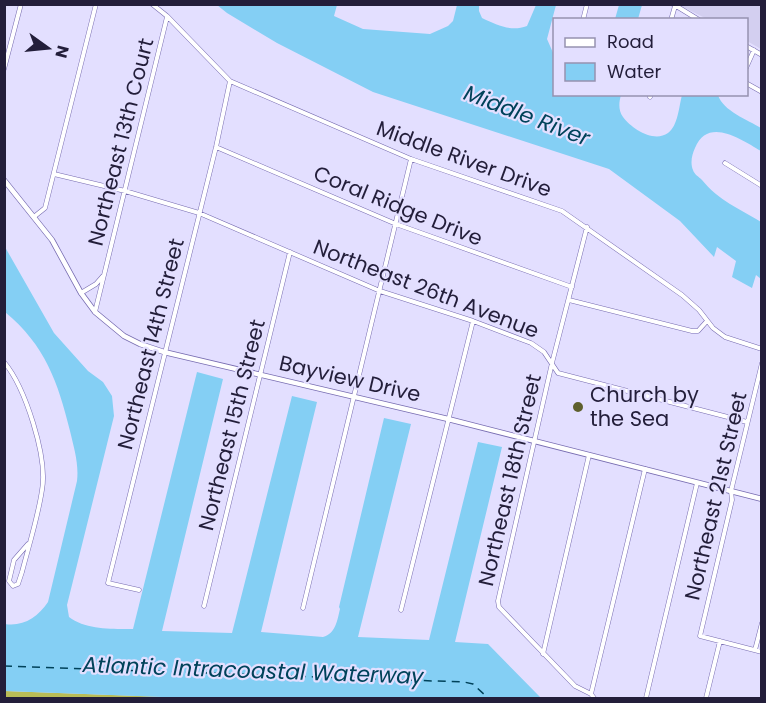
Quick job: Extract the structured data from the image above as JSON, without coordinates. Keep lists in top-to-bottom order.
{
  "streets": {
    "street": [
      "Northeast 13th Court",
      "Middle River Drive",
      "Coral Ridge Drive",
      "Northeast 26th Avenue",
      "Northeast 14th Street",
      "Bayview Drive",
      "Northeast 15th Street",
      "Northeast 18th Street",
      "Northeast 21st Street"
    ]
  },
  "crossings": [
    ["Northeast 13th Court", "Middle River Drive"],
    ["Northeast 13th Court", "Northeast 26th Avenue"],
    ["Northeast 13th Court", "Bayview Drive"],
    ["Middle River Drive", "Northeast 14th Street"],
    ["Middle River Drive", "Northeast 18th Street"],
    ["Coral Ridge Drive", "Northeast 14th Street"],
    ["Coral Ridge Drive", "Northeast 18th Street"],
    ["Northeast 26th Avenue", "Northeast 14th Street"],
    ["Northeast 26th Avenue", "Northeast 15th Street"],
    ["Northeast 26th Avenue", "Northeast 18th Street"],
    ["Northeast 26th Avenue", "Northeast 21st Street"],
    ["Northeast 14th Street", "Bayview Drive"],
    ["Bayview Drive", "Northeast 15th Street"],
    ["Bayview Drive", "Northeast 18th Street"],
    ["Bayview Drive", "Northeast 21st Street"]
  ],
  "water": ["Middle River", "Atlantic Intracoastal Waterway"],
  "places": ["Church by the Sea"],
  "legend": ["Road", "Water"],
  "north": "right"
}
